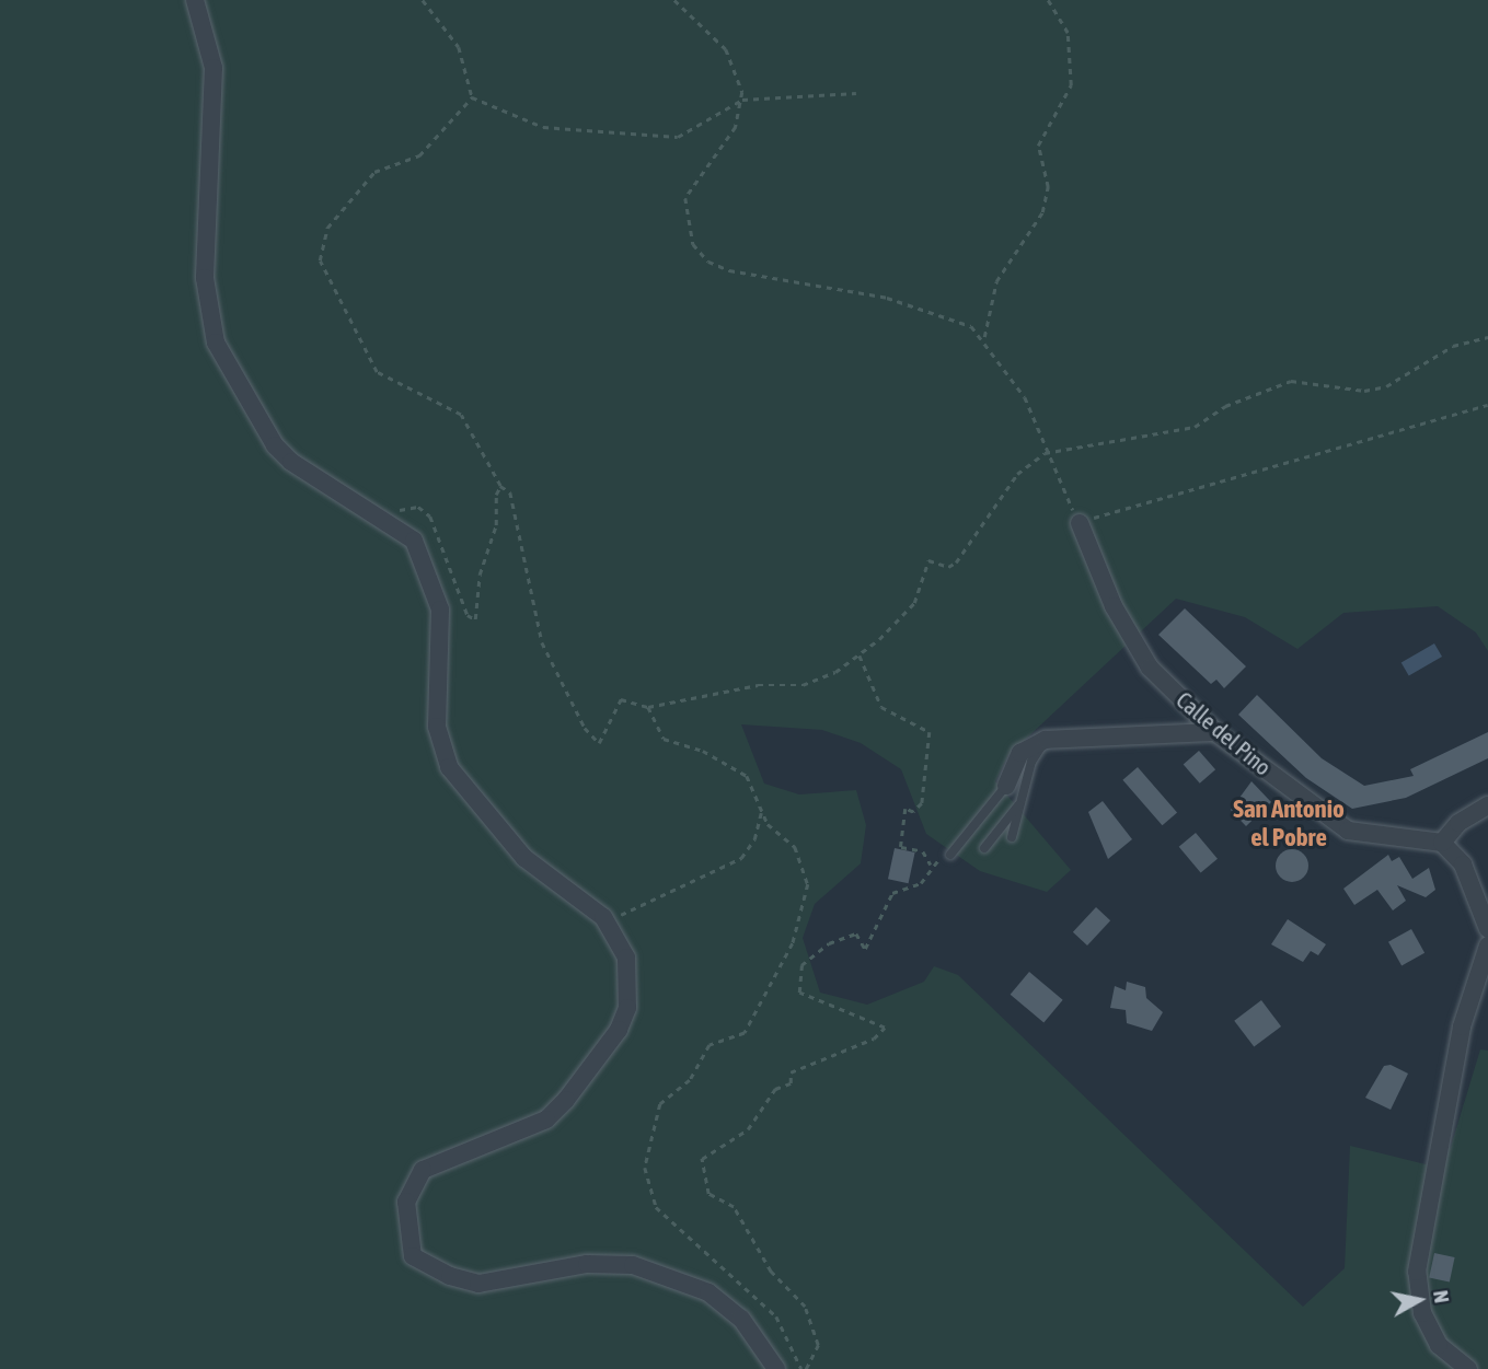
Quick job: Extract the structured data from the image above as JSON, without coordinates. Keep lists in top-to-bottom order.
{
  "streets": {
    "street": ["Calle del Pino"]
  },
  "districts": ["San Antonio el Pobre"],
  "north": "right"
}
